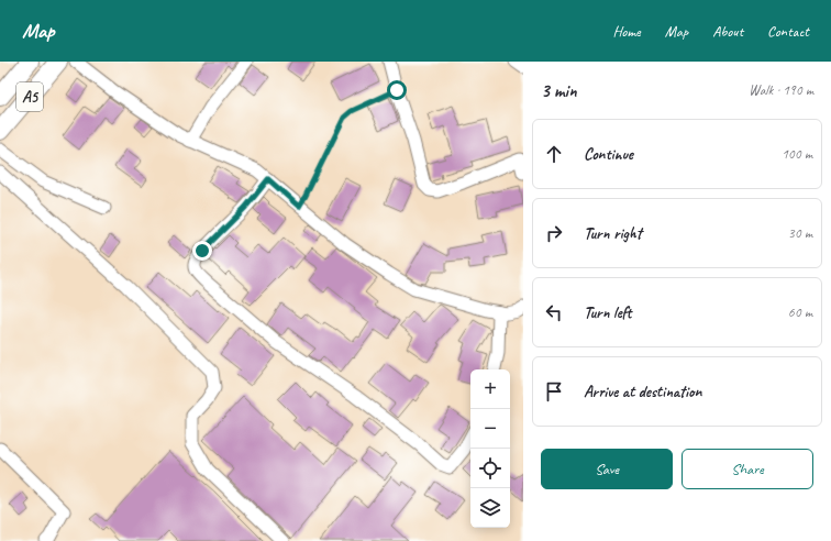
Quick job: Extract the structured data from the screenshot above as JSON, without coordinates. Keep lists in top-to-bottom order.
{
  "streets": {
    "highway": ["A5"]
  },
  "page": {
    "header": "Map",
    "nav": [
      "Home",
      "Map",
      "About",
      "Contact"
    ],
    "heading": ["3 min", "Walk · 190 m"],
    "list": [
      ["Continue", "100 m"],
      ["Turn right", "30 m"],
      ["Turn left", "60 m"],
      "Arrive at destination"
    ],
    "map_buttons": ["+", "−"],
    "buttons": ["Save", "Share"]
  }
}
